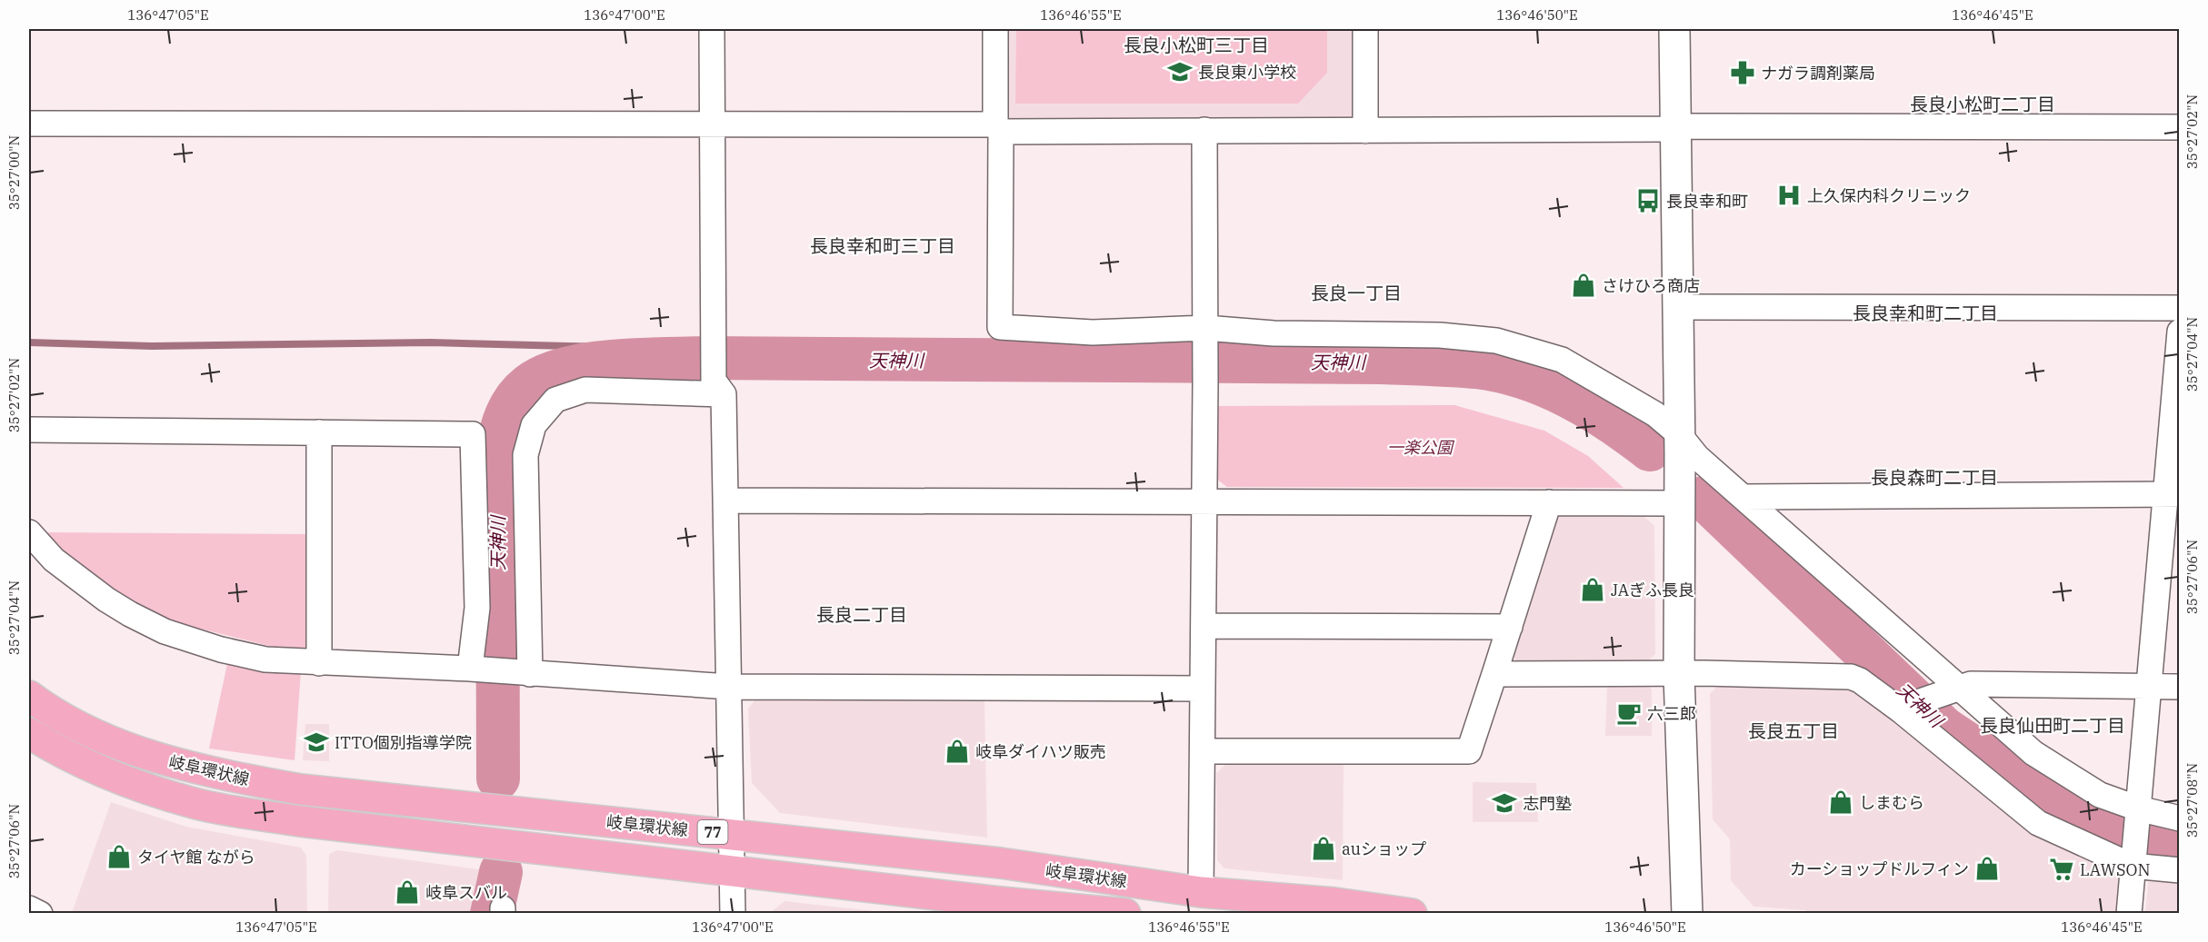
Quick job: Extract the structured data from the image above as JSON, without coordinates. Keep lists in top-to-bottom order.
{
  "streets": {
    "main road": ["岐阜環状線", "77"]
  },
  "districts": [
    "長良小松町三丁目",
    "長良小松町二丁目",
    "長良幸和町三丁目",
    "長良一丁目",
    "長良幸和町二丁目",
    "長良森町二丁目",
    "長良二丁目",
    "長良仙田町二丁目",
    "長良五丁目"
  ],
  "water": ["天神川"],
  "parks": ["一楽公園"],
  "places": {
    "school or university": ["長良東小学校", "ITTO個別指導学院", "志門塾"],
    "pharmacy": ["ナガラ調剤薬局"],
    "hospital": ["上久保内科クリニック"],
    "bus stop": ["長良幸和町"],
    "shop": [
      "さけひろ商店",
      "JAぎふ長良",
      "岐阜ダイハツ販売",
      "しまむら",
      "auショップ",
      "タイヤ館 ながら",
      "カーショップドルフィン",
      "岐阜スバル"
    ],
    "cafe": ["六三郎"],
    "supermarket": ["LAWSON"]
  },
  "coordinates": [
    "136°47'05\"E",
    "136°47'00\"E",
    "136°46'55\"E",
    "136°46'50\"E",
    "136°46'45\"E",
    "35°27'02\"N",
    "35°27'00\"N",
    "35°27'04\"N",
    "35°27'06\"N",
    "35°27'08\"N"
  ]
}
